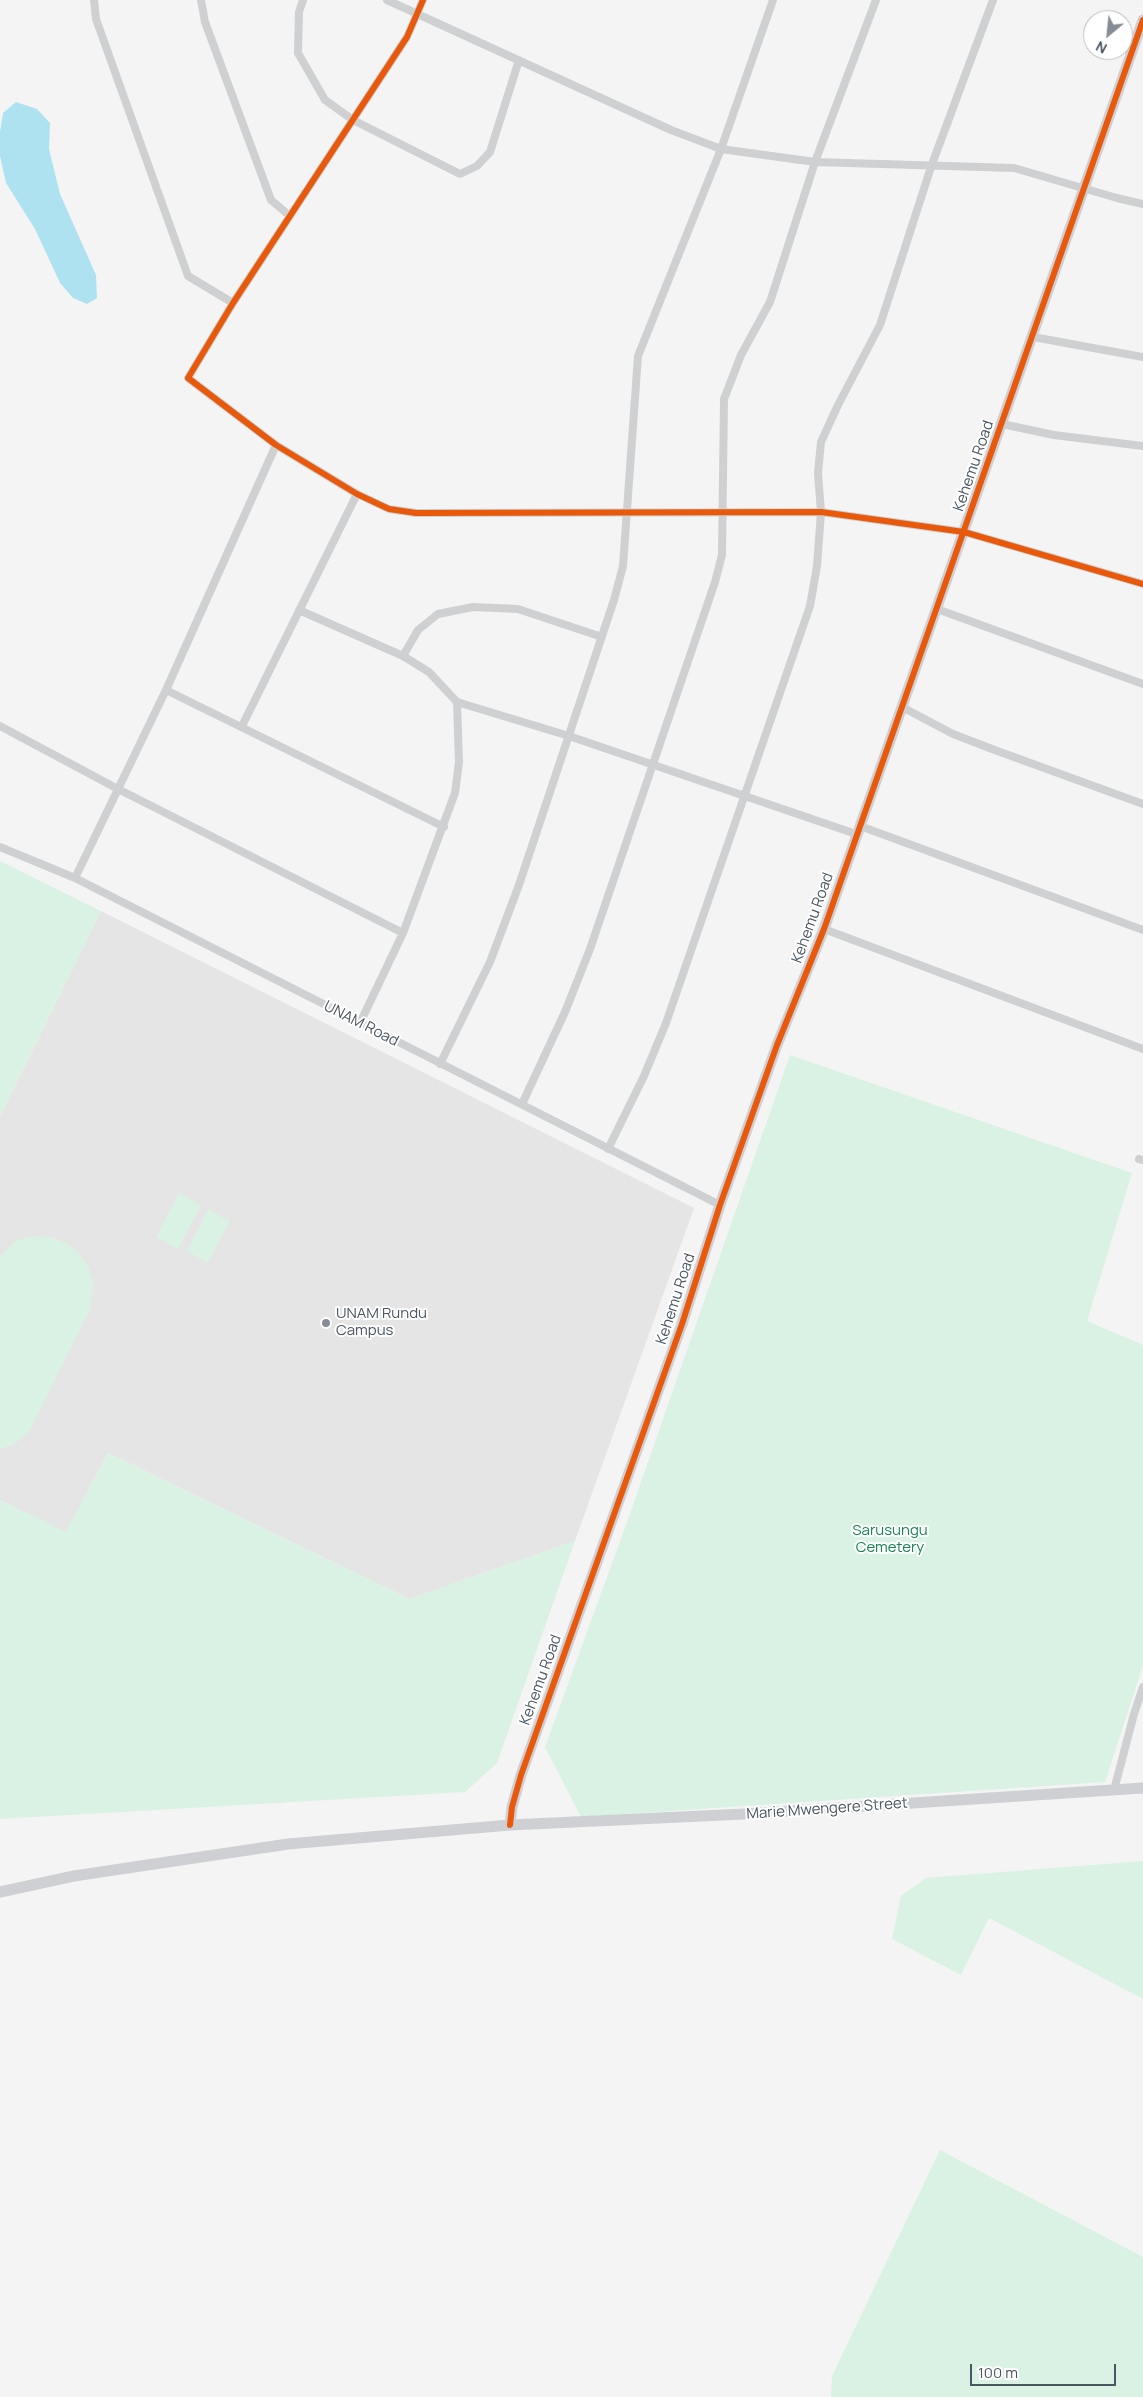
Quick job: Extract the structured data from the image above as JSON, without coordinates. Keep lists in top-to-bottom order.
{
  "streets": {
    "street": ["Kehemu Road", "UNAM Road", "Marie Mwengere Street"]
  },
  "crossings": [
    ["Kehemu Road", "UNAM Road"],
    ["Kehemu Road", "Marie Mwengere Street"]
  ],
  "parks": ["Sarusungu Cemetery"],
  "places": ["UNAM Rundu Campus"],
  "scale_bar": "100 m",
  "north": "bottom left"
}
